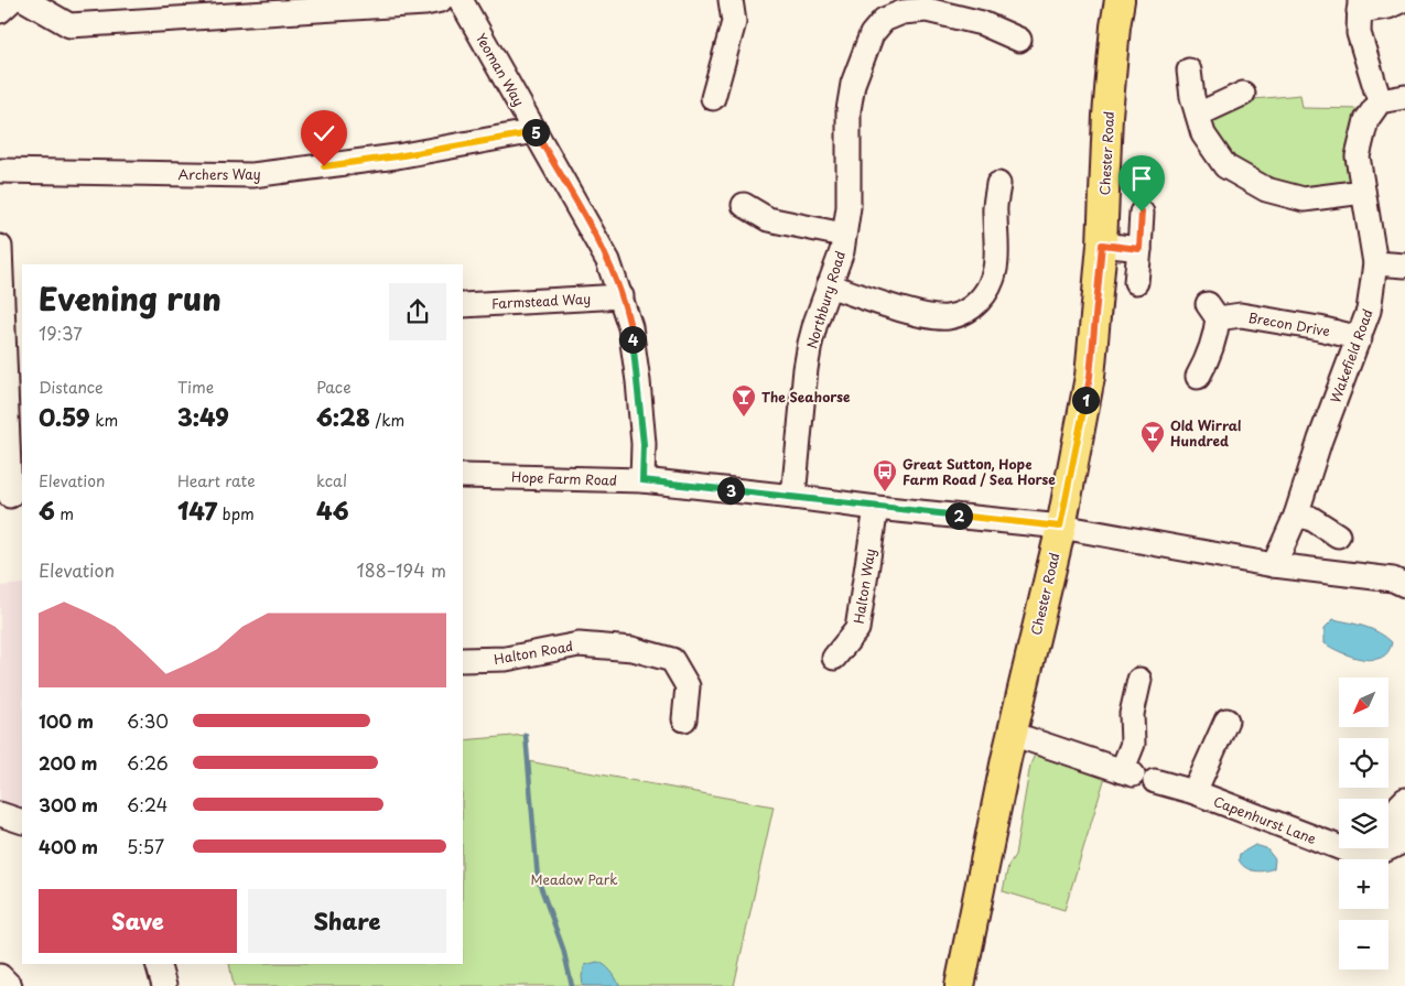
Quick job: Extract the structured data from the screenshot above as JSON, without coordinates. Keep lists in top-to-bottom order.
{
  "streets": {
    "main road": ["Chester Road"],
    "street": [
      "Yeoman Way",
      "Archers Way",
      "Northbury Road",
      "Farmstead Way",
      "Brecon Drive",
      "Wakefield Road",
      "Hope Farm Road",
      "Halton Way",
      "Halton Road",
      "Capenhurst Lane"
    ]
  },
  "crossings": [
    ["Yeoman Way", "Archers Way"],
    ["Yeoman Way", "Farmstead Way"],
    ["Yeoman Way", "Hope Farm Road"],
    ["Chester Road", "Hope Farm Road"],
    ["Chester Road", "Capenhurst Lane"],
    ["Northbury Road", "Hope Farm Road"],
    ["Brecon Drive", "Wakefield Road"],
    ["Wakefield Road", "Hope Farm Road"],
    ["Hope Farm Road", "Halton Way"]
  ],
  "parks": ["Meadow Park"],
  "places": {
    "bar": ["The Seahorse", "Old Wirral Hundred"],
    "bus stop": ["Great Sutton, Hope Farm Road / Sea Horse"]
  },
  "north": "bottom left",
  "page": {
    "pins": [
      "5",
      "4",
      "1",
      "3",
      "2"
    ],
    "heading": ["Evening run", "19:37"],
    "stats": [
      ["Distance", "0.59 km"],
      ["Time", "3:49"],
      ["Pace", "6:28 /km"],
      ["Elevation", "6 m"],
      ["Heart rate", "147 bpm"],
      ["kcal", "46"]
    ],
    "chart": ["Elevation", "188–194 m"],
    "map_buttons": ["+", "−"],
    "list": [
      {
        "name": "100 m",
        "note": "6:30"
      },
      {
        "name": "200 m",
        "note": "6:26"
      },
      {
        "name": "300 m",
        "note": "6:24"
      },
      {
        "name": "400 m",
        "note": "5:57"
      }
    ],
    "buttons": ["Save", "Share"]
  }
}
